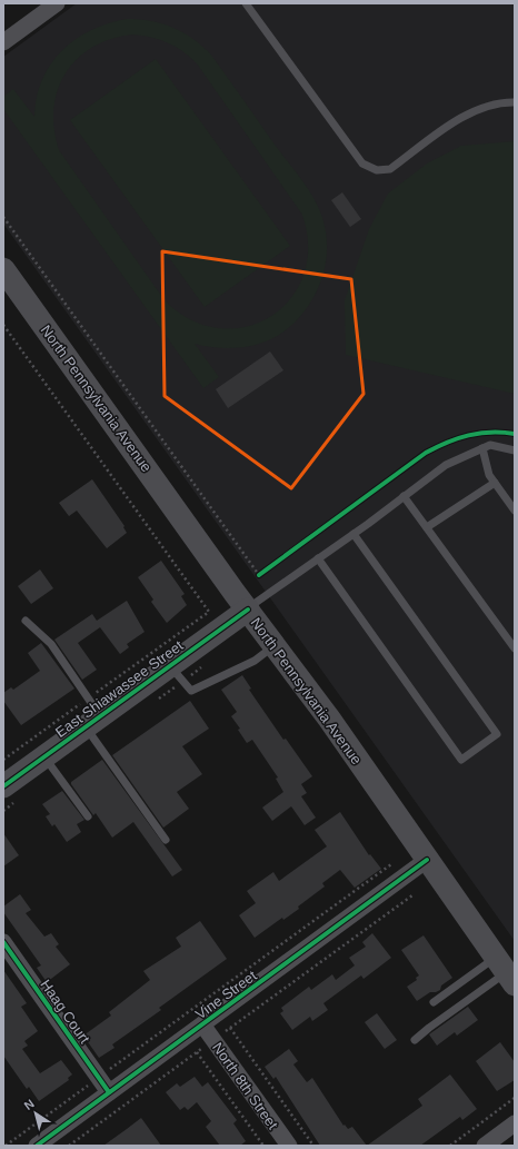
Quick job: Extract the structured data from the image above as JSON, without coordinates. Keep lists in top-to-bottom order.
{
  "streets": {
    "main road": ["North Pennsylvania Avenue", "East Shiawassee Street"],
    "street": ["Vine Street", "Haag Court", "North 8th Street"]
  },
  "crossings": [
    ["North Pennsylvania Avenue", "East Shiawassee Street"],
    ["North Pennsylvania Avenue", "Vine Street"],
    ["Vine Street", "Haag Court"],
    ["Vine Street", "North 8th Street"]
  ],
  "north": "top left"
}
